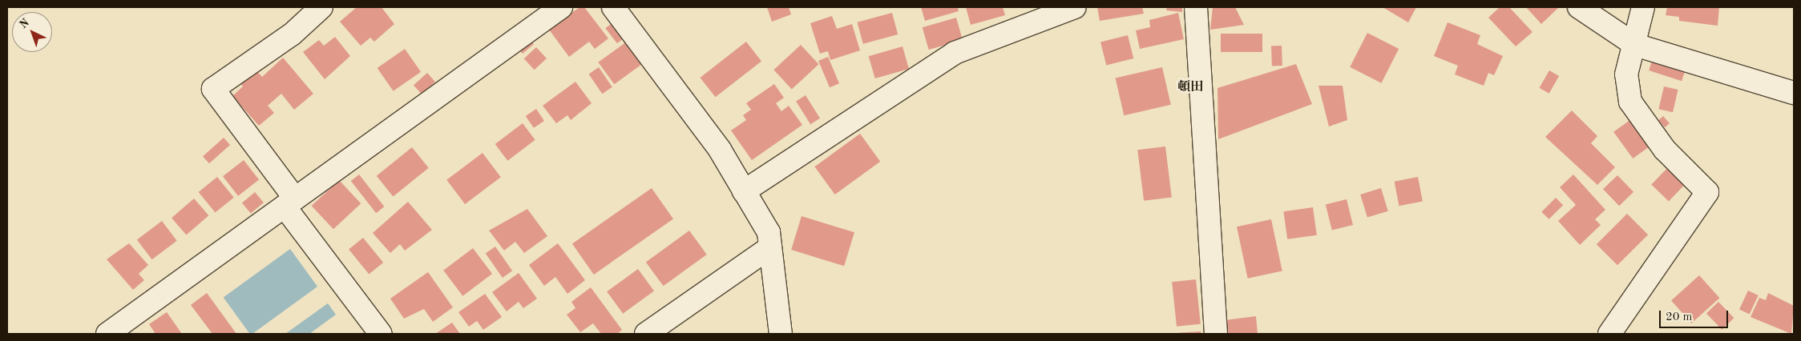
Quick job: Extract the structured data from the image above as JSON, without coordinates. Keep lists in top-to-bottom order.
{
  "districts": ["頓田"],
  "scale_bar": "20 m",
  "north": "top left"
}
